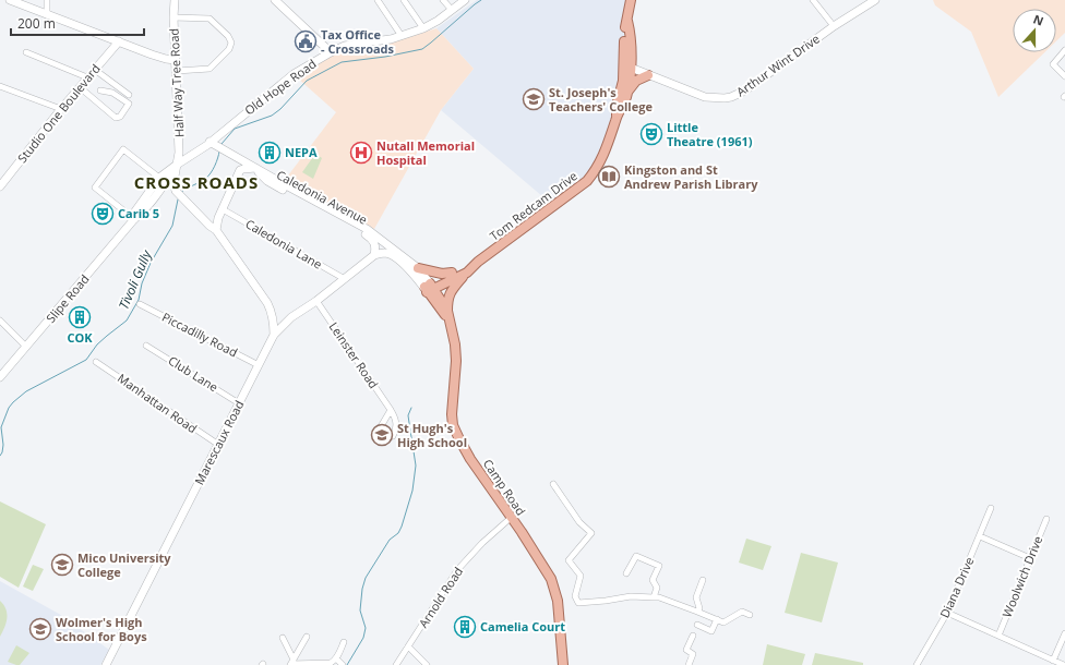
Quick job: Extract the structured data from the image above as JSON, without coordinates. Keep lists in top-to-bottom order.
{
  "streets": {
    "main road": [
      "Arthur Wint Drive",
      "Half Way Tree Road",
      "Old Hope Road",
      "Studio One Boulevard",
      "Caledonia Avenue",
      "Tom Redcam Drive",
      "Slipe Road",
      "Marescaux Road",
      "Camp Road"
    ],
    "street": [
      "Caledonia Lane",
      "Piccadilly Road",
      "Leinster Road",
      "Club Lane",
      "Manhattan Road",
      "Woolwich Drive",
      "Diana Drive",
      "Arnold Road"
    ]
  },
  "crossings": [
    ["Arthur Wint Drive", "Tom Redcam Drive"],
    ["Half Way Tree Road", "Old Hope Road"],
    ["Half Way Tree Road", "Slipe Road"],
    ["Old Hope Road", "Slipe Road"],
    ["Caledonia Avenue", "Tom Redcam Drive"],
    ["Caledonia Avenue", "Marescaux Road"],
    ["Caledonia Avenue", "Camp Road"],
    ["Tom Redcam Drive", "Camp Road"],
    ["Caledonia Lane", "Marescaux Road"],
    ["Piccadilly Road", "Marescaux Road"],
    ["Leinster Road", "Marescaux Road"],
    ["Club Lane", "Marescaux Road"],
    ["Manhattan Road", "Marescaux Road"],
    ["Camp Road", "Arnold Road"]
  ],
  "districts": ["CROSS ROADS"],
  "water": ["Tivoli Gully"],
  "places": {
    "public building": ["Tax Office - Crossroads"],
    "school or university": [
      "St. Joseph's Teachers' College",
      "St Hugh's High School",
      "Mico University College",
      "Wolmer's High School for Boys"
    ],
    "theatre": ["Little Theatre (1961)", "Carib 5"],
    "building": ["NEPA", "COK", "Camelia Court"],
    "hospital": ["Nutall Memorial Hospital"],
    "library": ["Kingston and St Andrew Parish Library"]
  },
  "scale_bar": "200 m",
  "north": "top"
}
